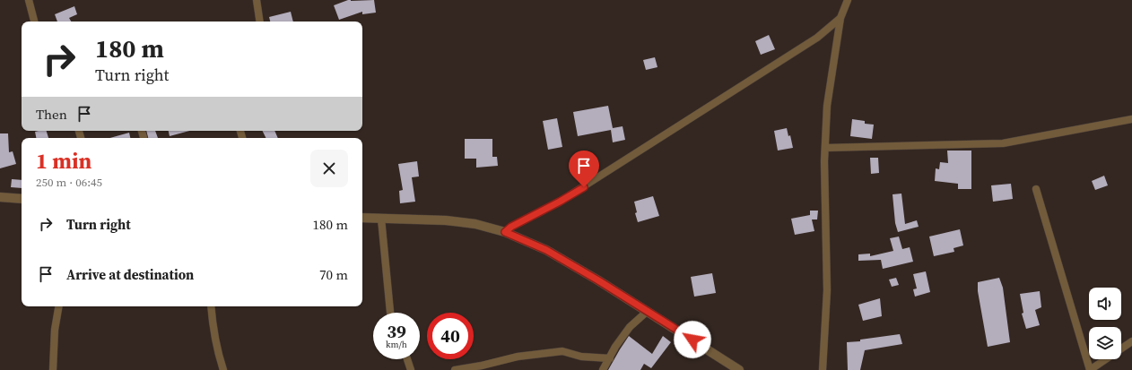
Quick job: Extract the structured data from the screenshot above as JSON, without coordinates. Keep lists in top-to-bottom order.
{
  "page": {
    "turn": ["180 m", "Turn right"],
    "then": "Then",
    "heading": ["1 min", "250 m · 06:45"],
    "list": [
      {
        "name": "Turn right",
        "value": "180 m"
      },
      {
        "name": "Arrive at destination",
        "value": "70 m"
      }
    ],
    "speed": "39 km/h",
    "limit": "40"
  }
}
